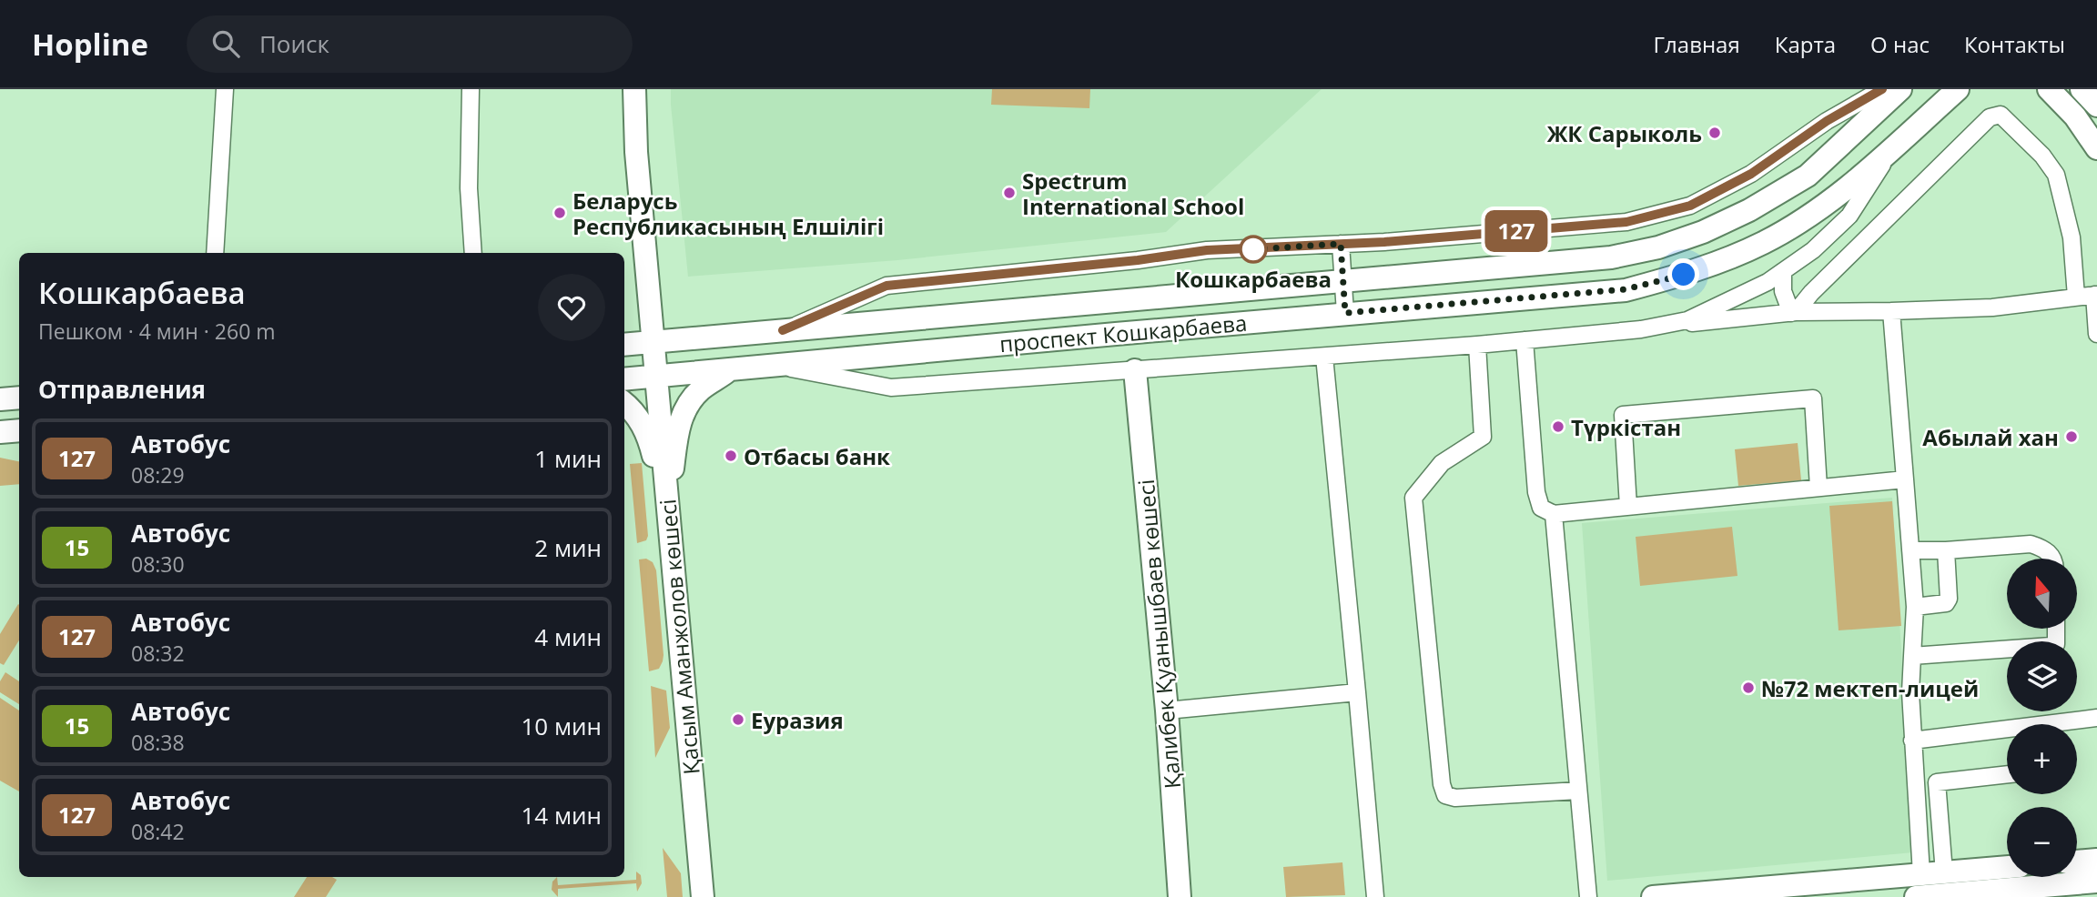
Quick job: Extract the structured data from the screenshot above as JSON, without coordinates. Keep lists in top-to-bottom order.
{
  "streets": {
    "main road": ["проспект Кошкарбаева", "Қалибек Қуанышбаев көшесі", "Қасым Аманжолов көшесі"]
  },
  "crossings": [
    ["проспект Кошкарбаева", "Қасым Аманжолов көшесі"]
  ],
  "places": [
    "ЖК Сарыколь",
    "Spectrum International School",
    "Беларусь Республикасының Елшілігі",
    "Кошкарбаева",
    "Түркістан",
    "Абылай хан",
    "Отбасы банк",
    "№72 мектеп-лицей",
    "Еуразия"
  ],
  "lines": ["bus line 127"],
  "north": "top",
  "page": {
    "header": "Hopline",
    "search": "Поиск",
    "nav": [
      "Главная",
      "Карта",
      "О нас",
      "Контакты"
    ],
    "on_map": "127",
    "heading": [
      ["Кошкарбаева", "Пешком · 4 мин · 260 m"],
      "Отправления"
    ],
    "list": [
      {
        "mark": "127",
        "name": "Автобус",
        "note": "08:29",
        "value": "1 мин"
      },
      {
        "mark": "15",
        "name": "Автобус",
        "note": "08:30",
        "value": "2 мин"
      },
      {
        "mark": "127",
        "name": "Автобус",
        "note": "08:32",
        "value": "4 мин"
      },
      {
        "mark": "15",
        "name": "Автобус",
        "note": "08:38",
        "value": "10 мин"
      },
      {
        "mark": "127",
        "name": "Автобус",
        "note": "08:42",
        "value": "14 мин"
      }
    ],
    "map_buttons": ["+", "−"]
  }
}
